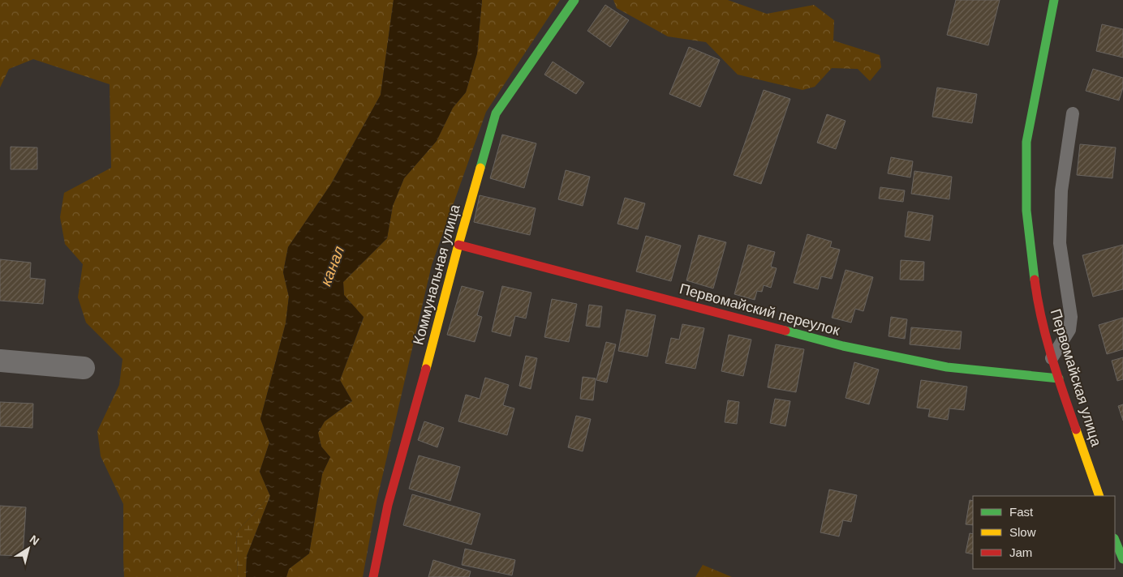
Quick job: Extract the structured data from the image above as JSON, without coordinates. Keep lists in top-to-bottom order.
{
  "streets": {
    "street": ["Коммунальная улица", "Первомайский переулок", "Первомайская улица"]
  },
  "crossings": [
    ["Коммунальная улица", "Первомайский переулок"],
    ["Первомайский переулок", "Первомайская улица"]
  ],
  "water": ["канал"],
  "legend": ["Fast", "Slow", "Jam"],
  "north": "top right"
}
